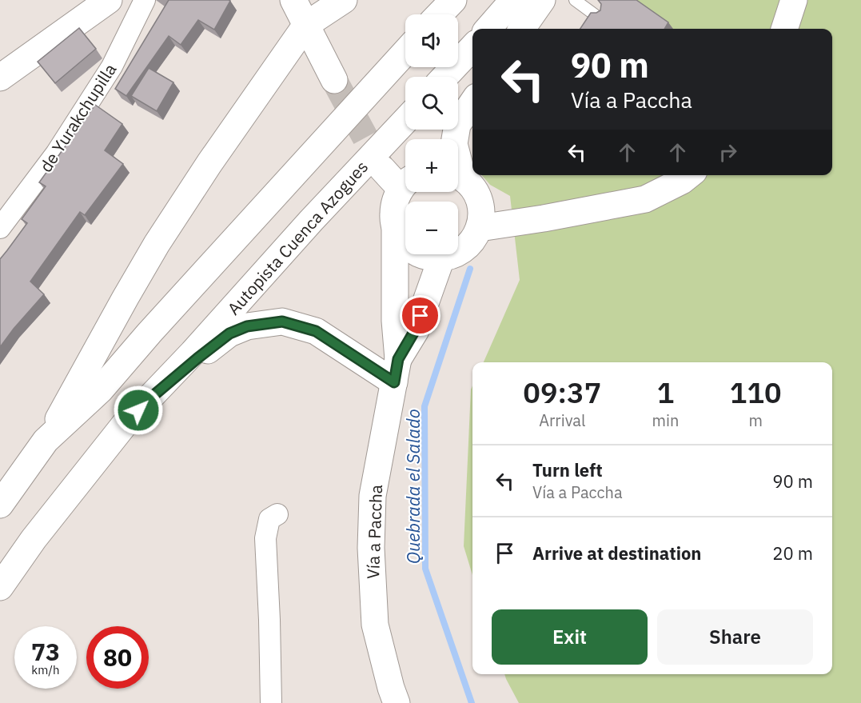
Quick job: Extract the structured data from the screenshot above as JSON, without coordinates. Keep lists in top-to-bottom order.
{
  "streets": {
    "main road": ["Autopista Cuenca Azogues", "Vía a Paccha"],
    "street": ["de Yurakchupilla"]
  },
  "water": ["Quebrada el Salado"],
  "page": {
    "map_buttons": ["+", "−"],
    "turn": ["90 m", "Vía a Paccha"],
    "eta": [
      "09:37",
      "Arrival",
      "1",
      "min",
      "110",
      "m"
    ],
    "list": [
      {
        "name": "Turn left",
        "note": "Vía a Paccha",
        "value": "90 m"
      },
      {
        "name": "Arrive at destination",
        "value": "20 m"
      }
    ],
    "buttons": ["Exit", "Share"],
    "speed": "73 km/h",
    "limit": "80"
  }
}
